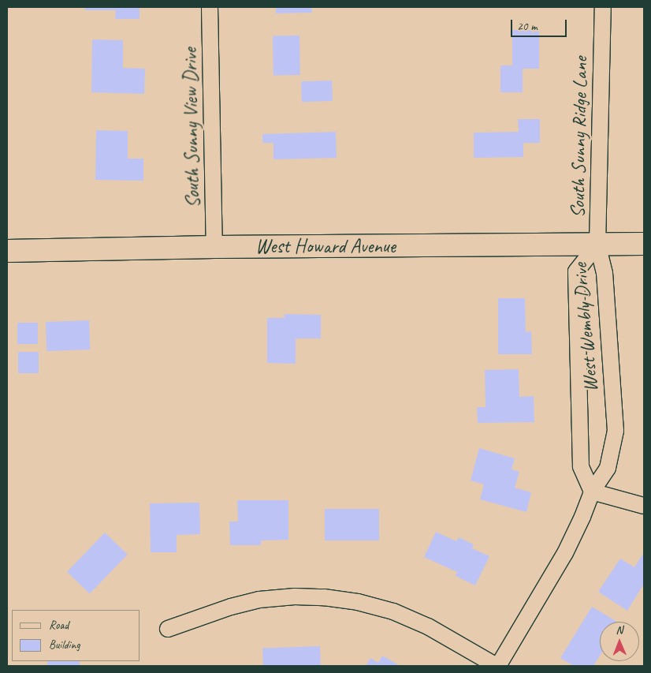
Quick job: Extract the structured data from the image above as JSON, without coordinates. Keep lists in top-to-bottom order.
{
  "streets": {
    "street": [
      "South Sunny View Drive",
      "South Sunny Ridge Lane",
      "West Howard Avenue",
      "West Wembly Drive"
    ]
  },
  "crossings": [
    ["South Sunny View Drive", "West Howard Avenue"],
    ["South Sunny Ridge Lane", "West Howard Avenue"],
    ["South Sunny Ridge Lane", "West Wembly Drive"],
    ["West Howard Avenue", "West Wembly Drive"]
  ],
  "legend": ["Road", "Building"],
  "scale_bar": "20 m",
  "north": "top"
}
